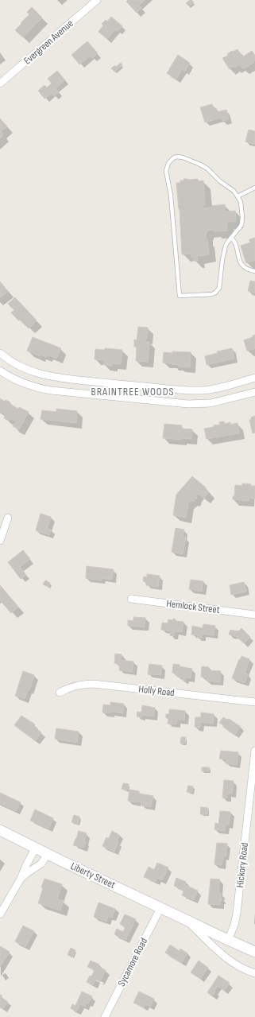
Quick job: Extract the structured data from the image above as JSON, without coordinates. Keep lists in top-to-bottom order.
{
  "streets": {
    "main road": ["Liberty Street"],
    "street": [
      "Evergreen Avenue",
      "Hemlock Street",
      "Holly Road",
      "Hickory Road",
      "Sycamore Road"
    ]
  },
  "crossings": [
    ["Hickory Road", "Liberty Street"],
    ["Liberty Street", "Sycamore Road"]
  ],
  "districts": ["BRAINTREE WOODS"]
}
